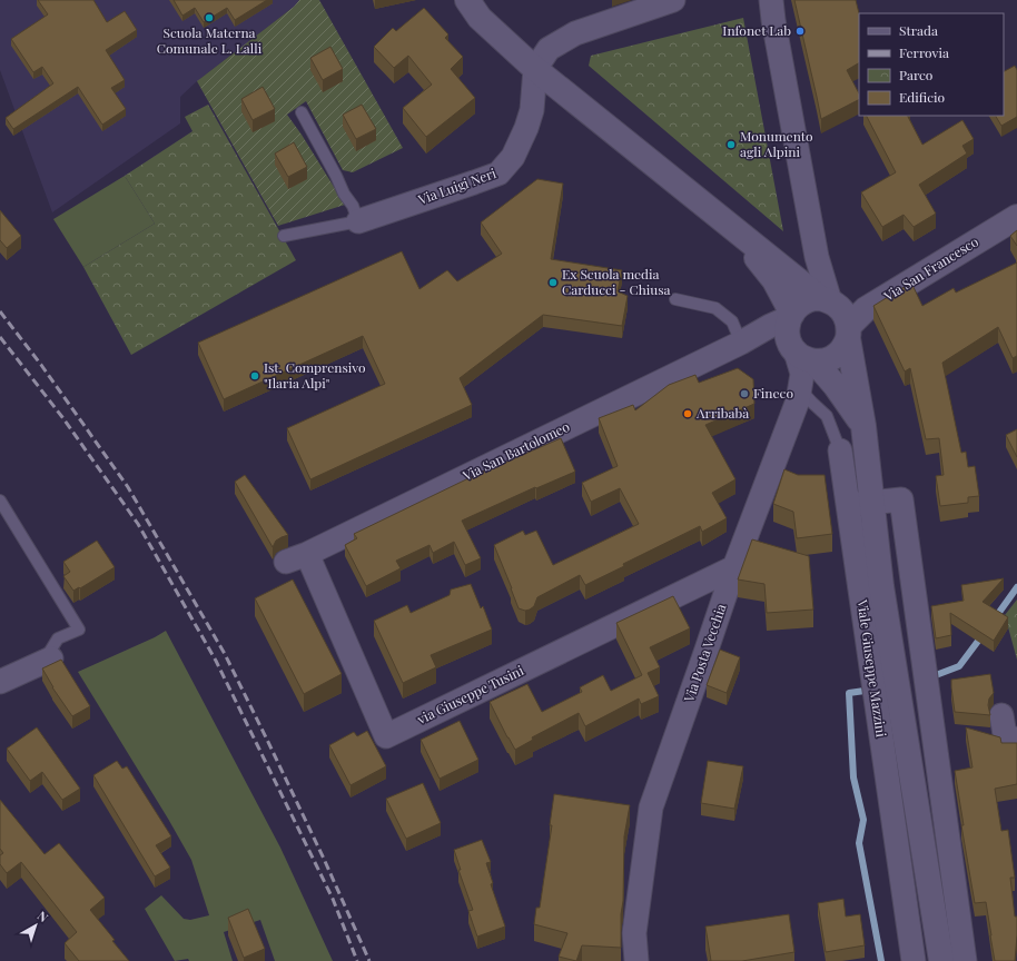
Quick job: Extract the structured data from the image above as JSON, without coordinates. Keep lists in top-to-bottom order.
{
  "streets": {
    "main road": ["Via San Francesco", "Viale Giuseppe Mazzini"],
    "street": [
      "Via Luigi Neri",
      "Via San Bartolomeo",
      "Via Posta Vecchia",
      "via Giuseppe Tusini"
    ]
  },
  "crossings": [
    ["Via San Francesco", "Via Posta Vecchia"],
    ["Via San Francesco", "Viale Giuseppe Mazzini"],
    ["Via San Bartolomeo", "via Giuseppe Tusini"],
    ["Via Posta Vecchia", "Viale Giuseppe Mazzini"],
    ["Via Posta Vecchia", "via Giuseppe Tusini"]
  ],
  "places": [
    "Scuola Materna Comunale L. Lalli",
    "Infonet Lab",
    "Monumento agli Alpini",
    "Ex Scuola media Carducci - Chiusa",
    "Ist. Comprensivo \"Ilaria Alpi\"",
    "Fineco",
    "Arribabà"
  ],
  "legend": [
    "Strada",
    "Ferrovia",
    "Parco",
    "Edificio"
  ],
  "north": "top right"
}
